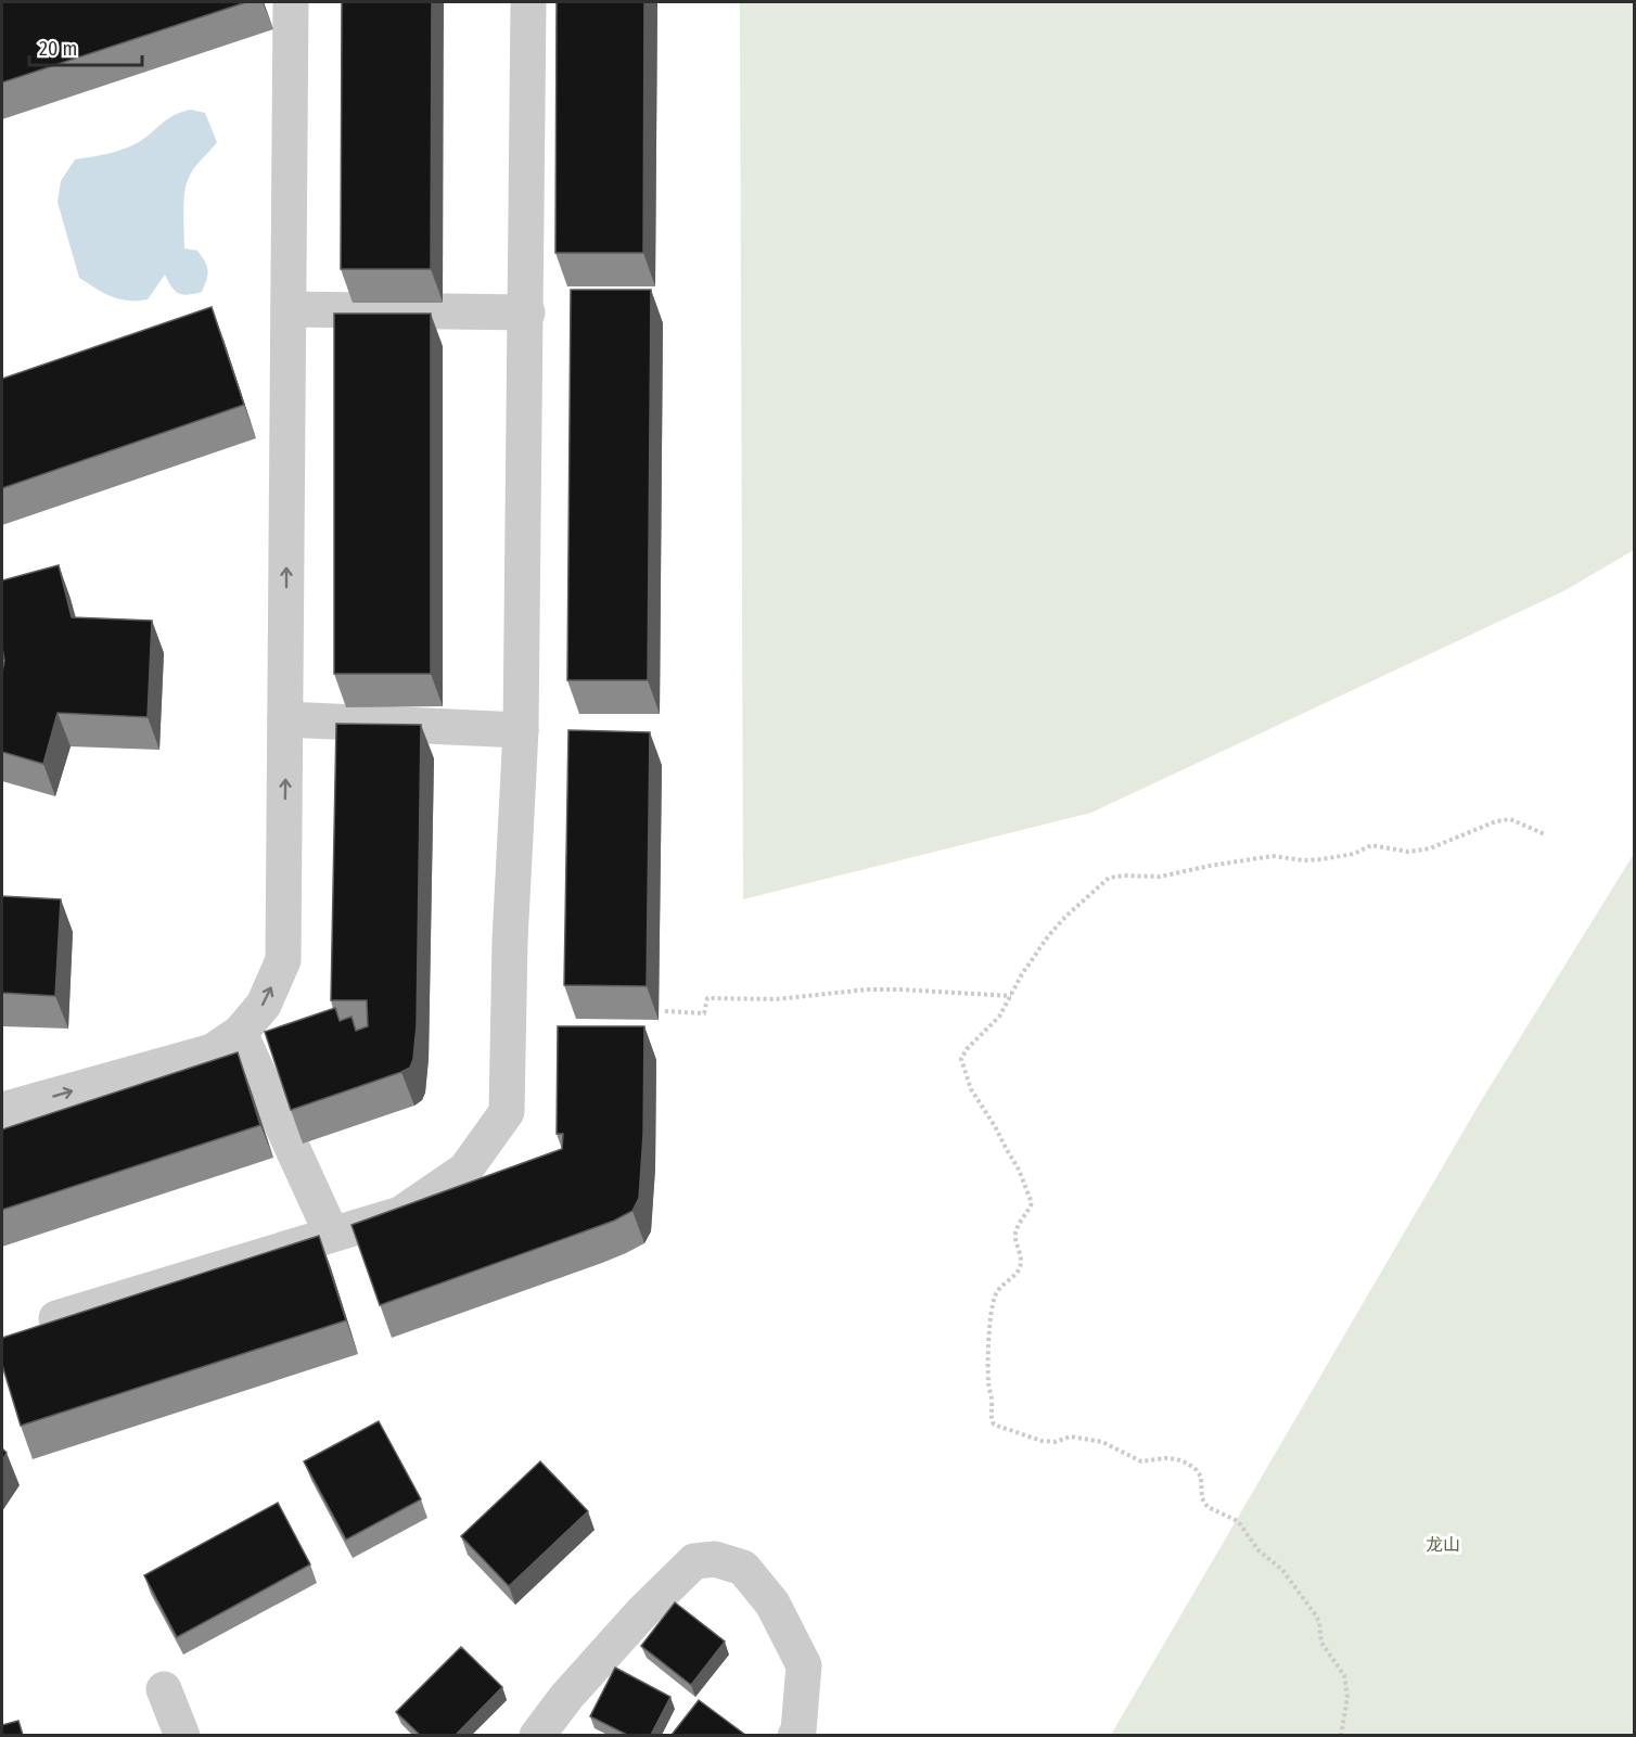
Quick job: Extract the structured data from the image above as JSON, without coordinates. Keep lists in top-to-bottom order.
{
  "parks": ["龙山"],
  "scale_bar": "20 m"
}
